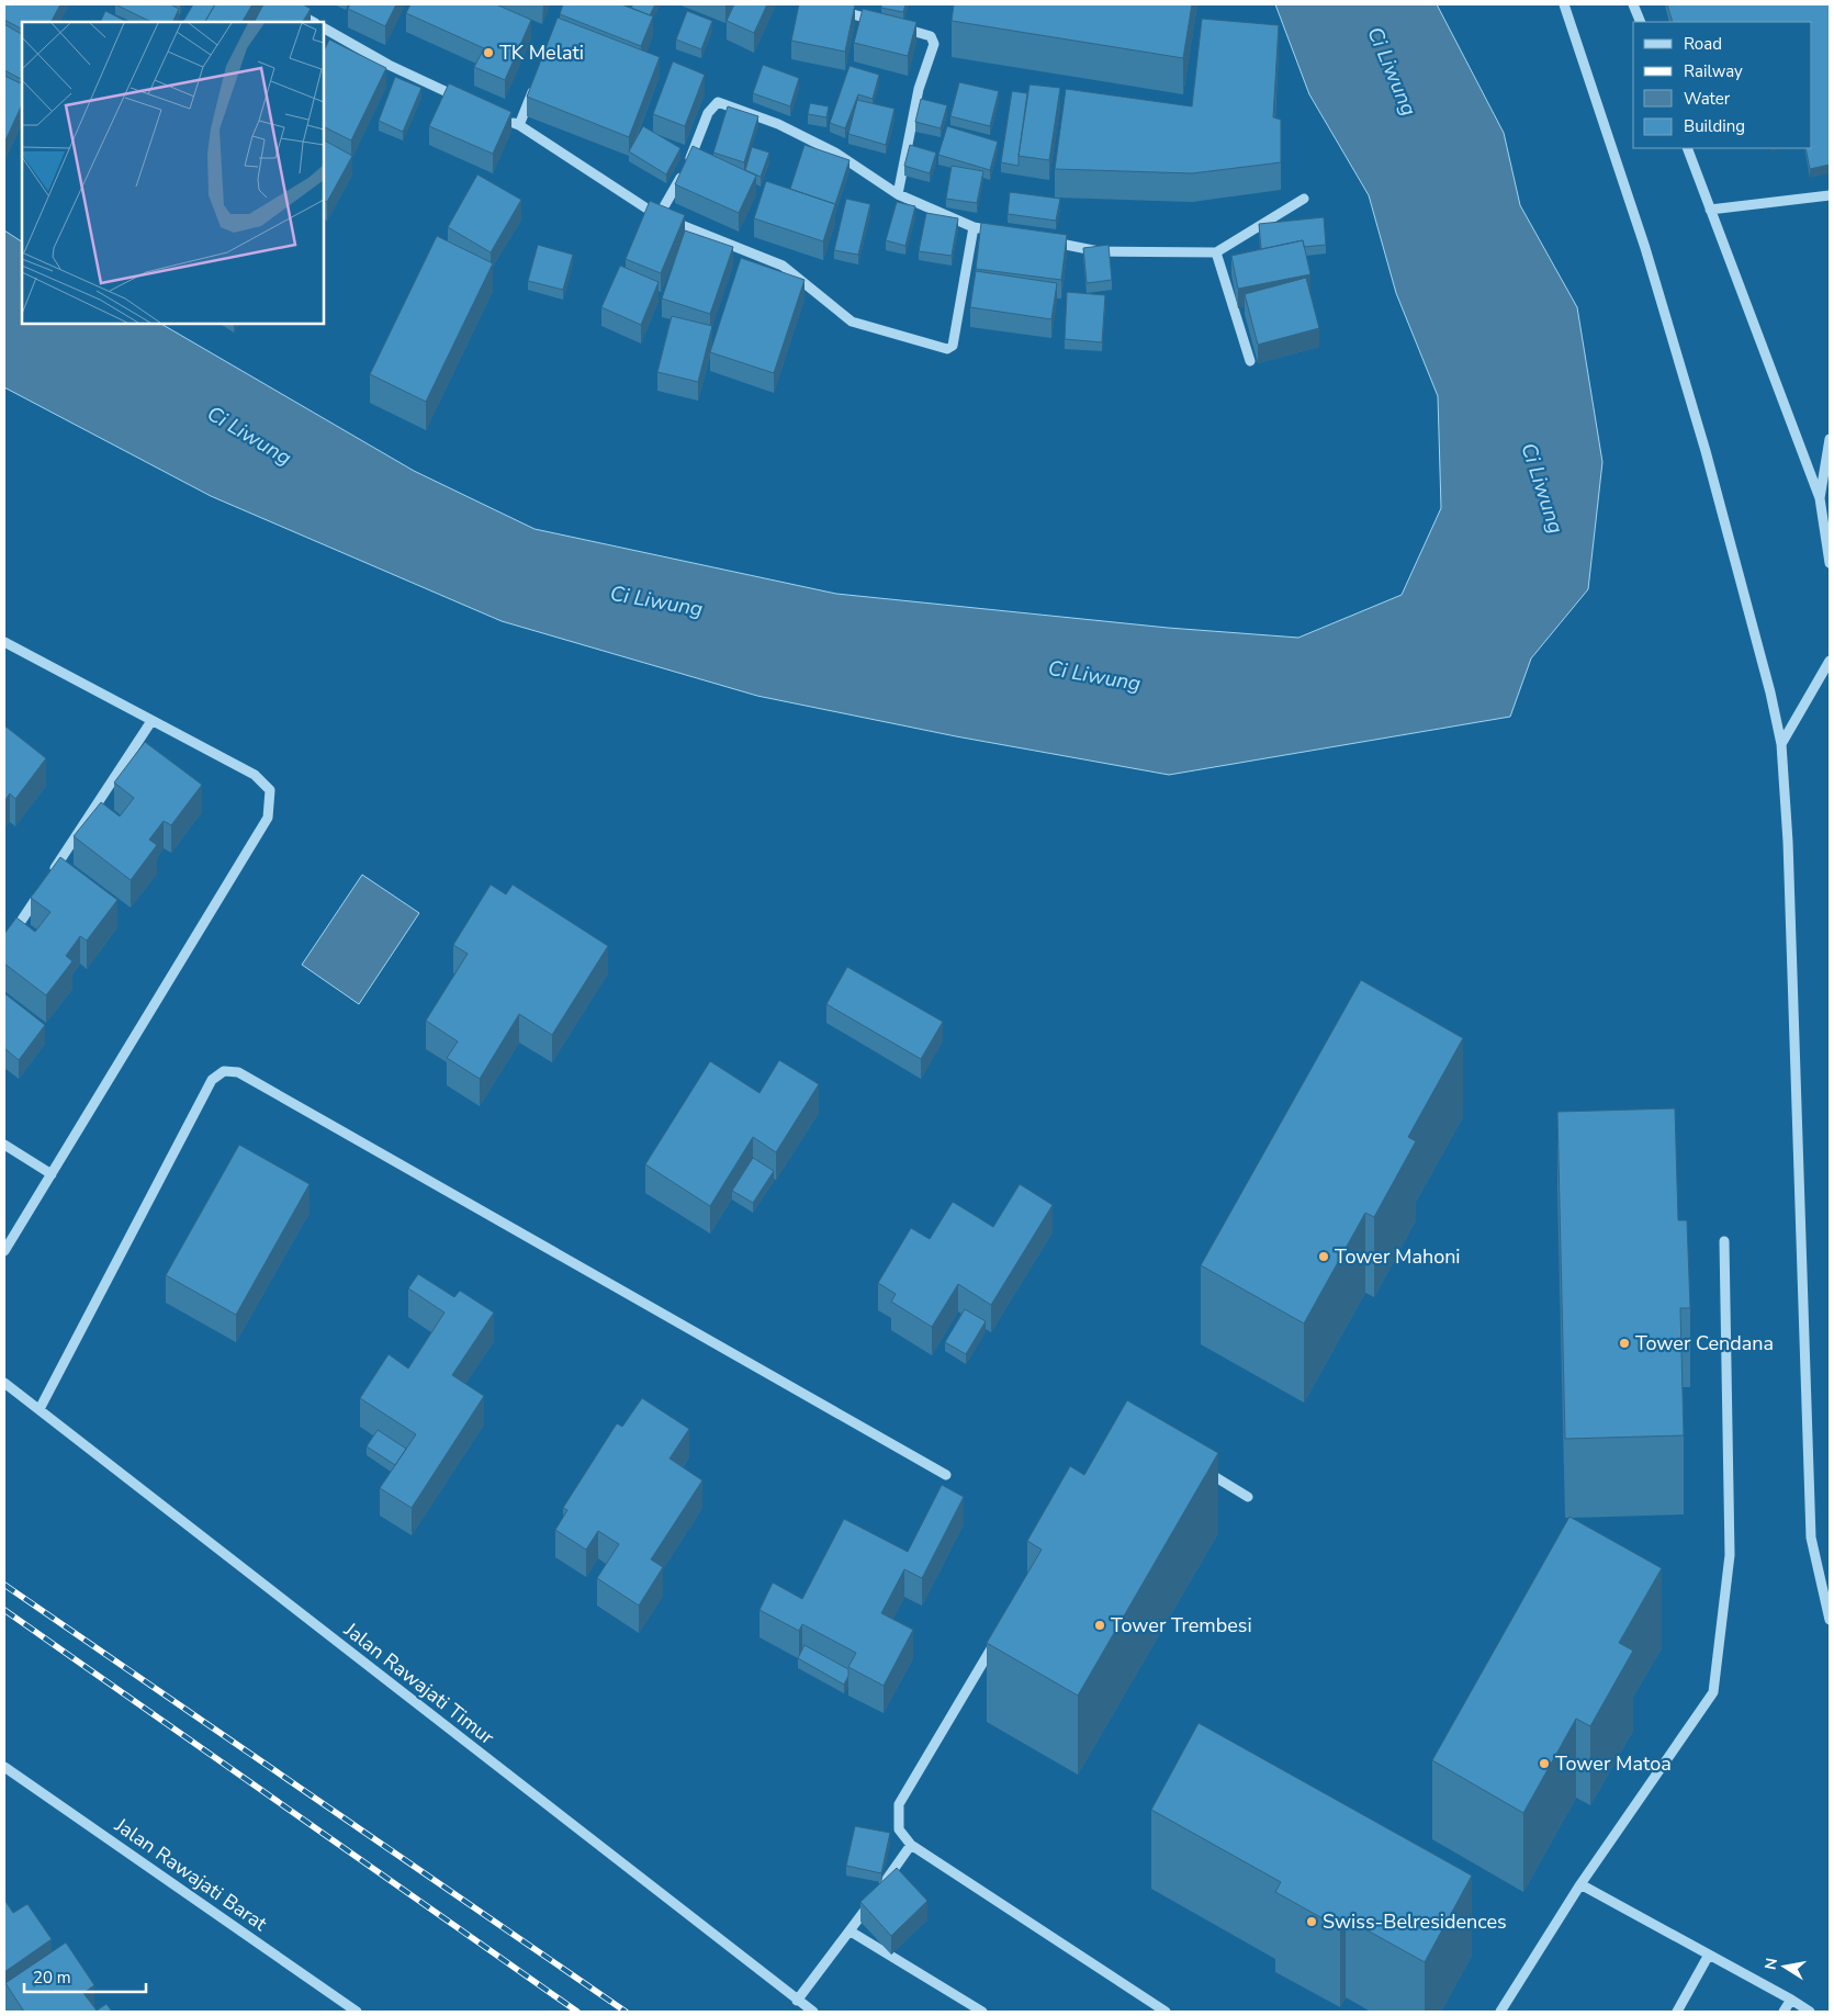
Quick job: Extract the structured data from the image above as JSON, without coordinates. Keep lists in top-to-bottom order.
{
  "streets": {
    "street": ["Jalan Rawajati Timur", "Jalan Rawajati Barat"]
  },
  "water": ["Ci Liwung"],
  "places": [
    "TK Melati",
    "Tower Mahoni",
    "Tower Cendana",
    "Tower Trembesi",
    "Tower Matoa",
    "Swiss-Belresidences"
  ],
  "legend": [
    "Road",
    "Railway",
    "Water",
    "Building"
  ],
  "scale_bar": "20 m",
  "north": "left"
}
